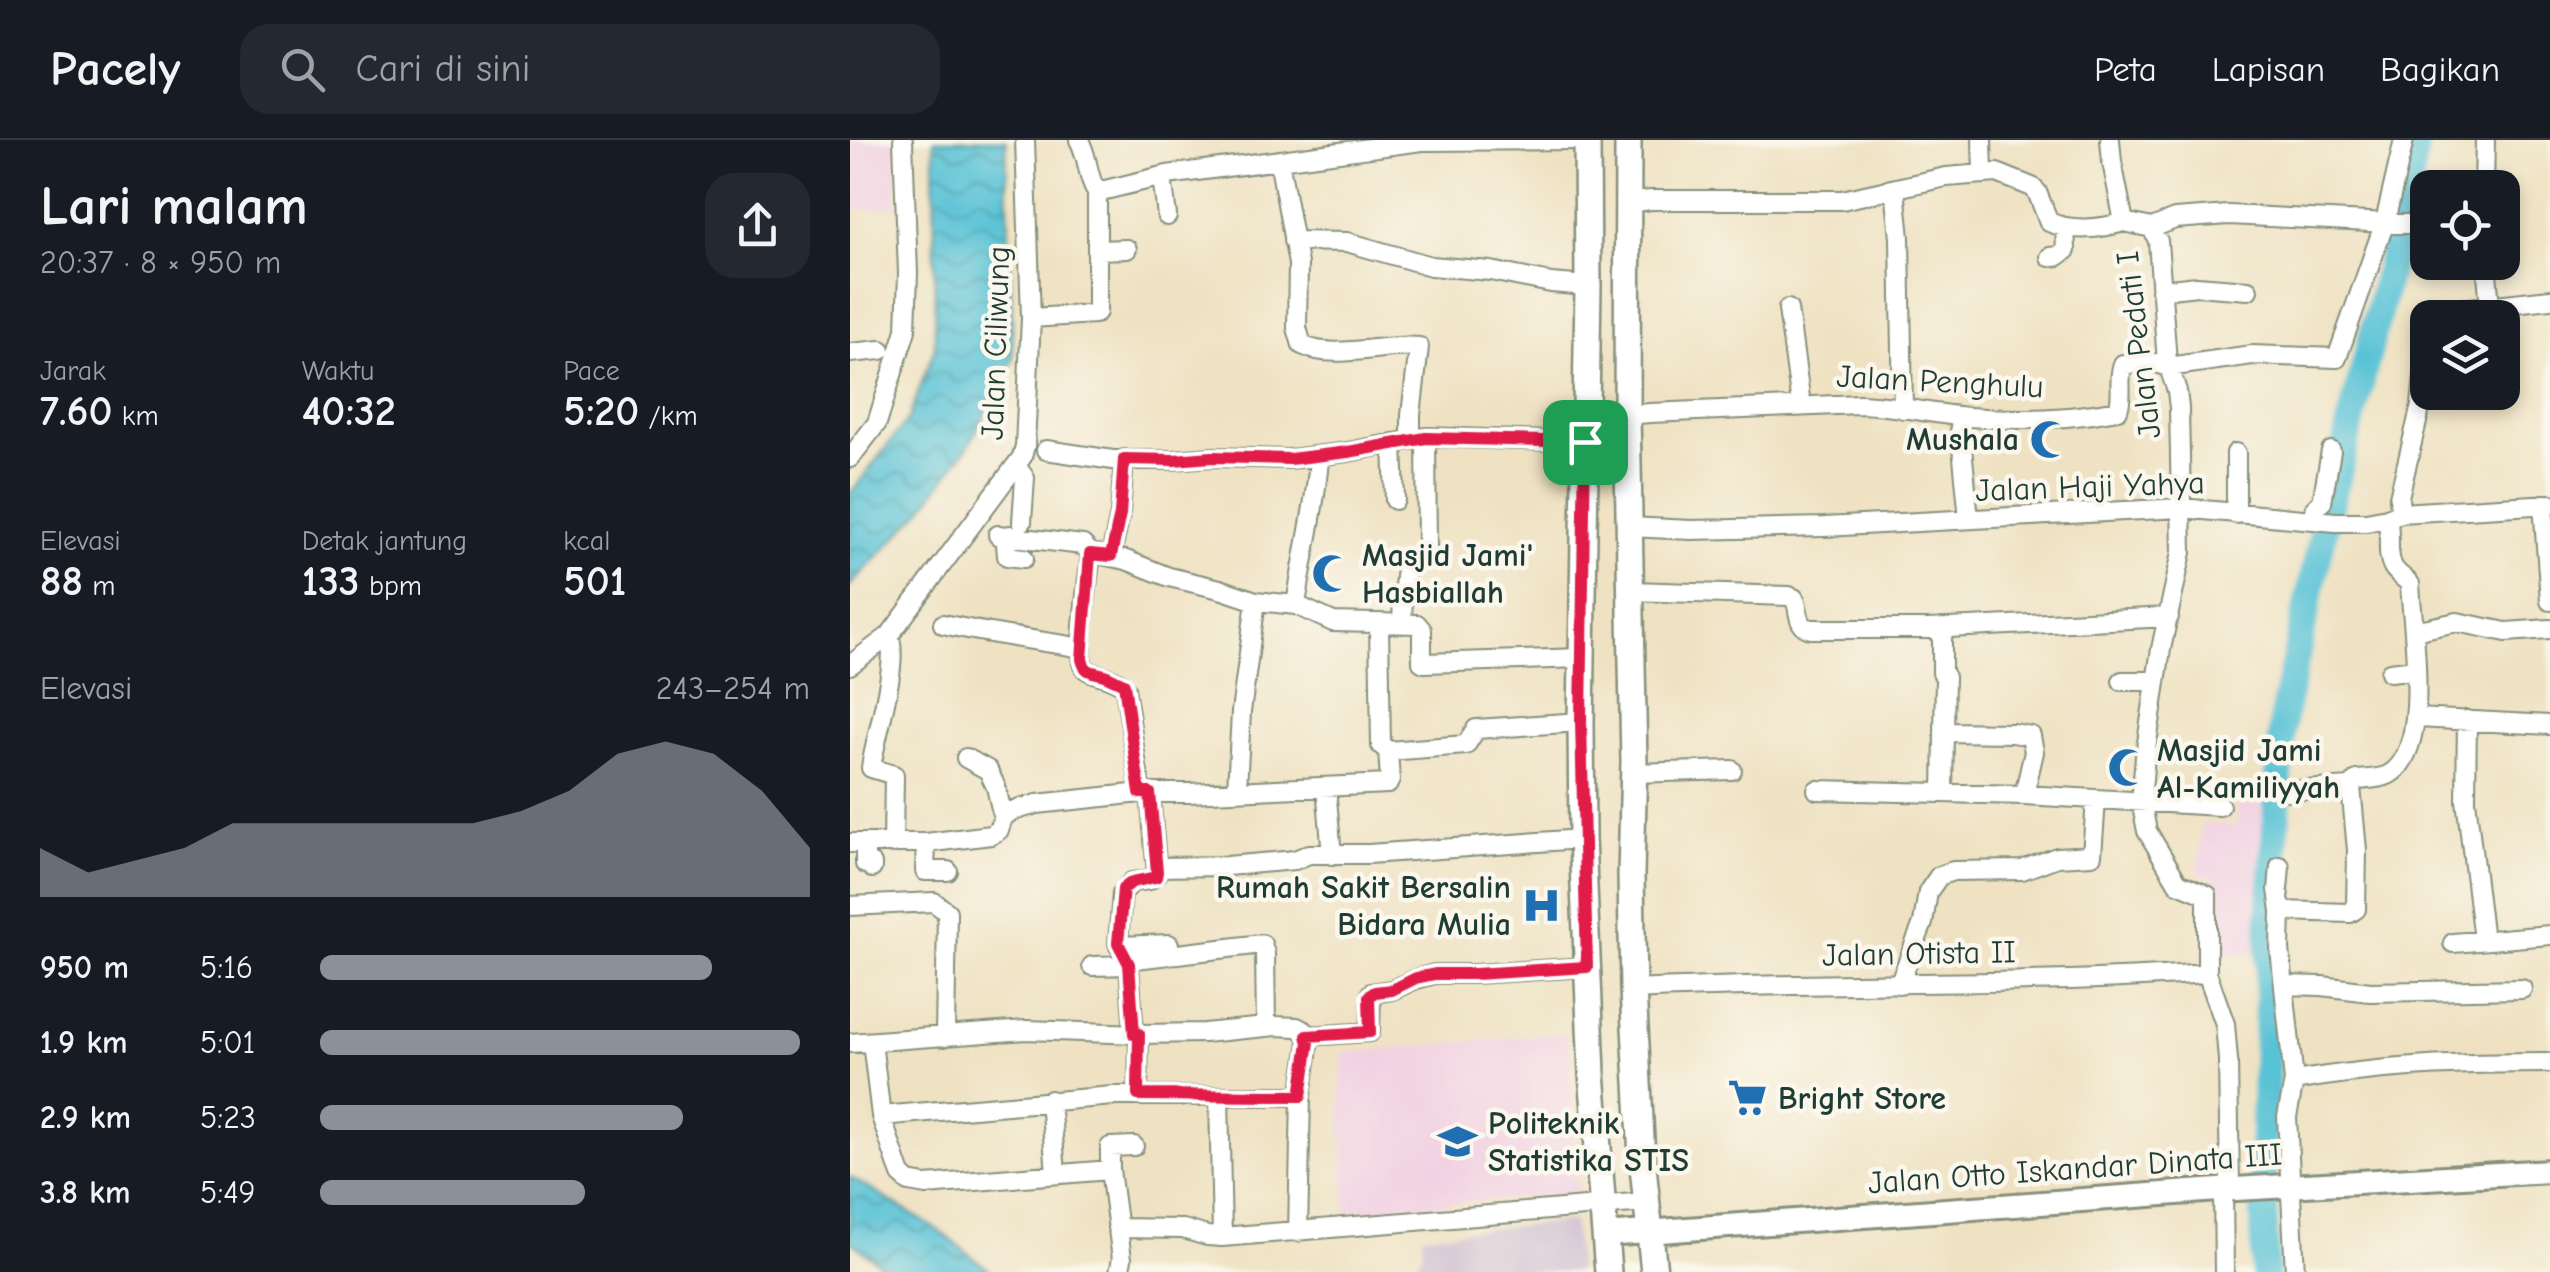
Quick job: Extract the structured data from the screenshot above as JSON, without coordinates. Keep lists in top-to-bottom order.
{
  "streets": {
    "street": [
      "Jalan Ciliwung",
      "Jalan Pedati I",
      "Jalan Penghulu",
      "Jalan Haji Yahya",
      "Jalan Otista II",
      "Jalan Otto Iskandar Dinata III"
    ]
  },
  "crossings": [
    ["Jalan Pedati I", "Jalan Penghulu"],
    ["Jalan Pedati I", "Jalan Haji Yahya"]
  ],
  "places": {
    "mosque": ["Mushala", "Masjid Jami' Hasbiallah", "Masjid Jami Al-Kamiliyyah"],
    "hospital": ["Rumah Sakit Bersalin Bidara Mulia"],
    "supermarket": ["Bright Store"],
    "school or university": ["Politeknik Statistika STIS"]
  },
  "page": {
    "header": "Pacely",
    "search": "Cari di sini",
    "nav": ["Peta", "Lapisan", "Bagikan"],
    "heading": ["Lari malam", "20:37 · 8 × 950 m"],
    "stats": [
      ["Jarak", "7.60 km"],
      ["Waktu", "40:32"],
      ["Pace", "5:20 /km"],
      ["Elevasi", "88 m"],
      ["Detak jantung", "133 bpm"],
      ["kcal", "501"]
    ],
    "chart": ["Elevasi", "243–254 m"],
    "list": [
      {
        "name": "950 m",
        "note": "5:16"
      },
      {
        "name": "1.9 km",
        "note": "5:01"
      },
      {
        "name": "2.9 km",
        "note": "5:23"
      },
      {
        "name": "3.8 km",
        "note": "5:49"
      }
    ]
  }
}
